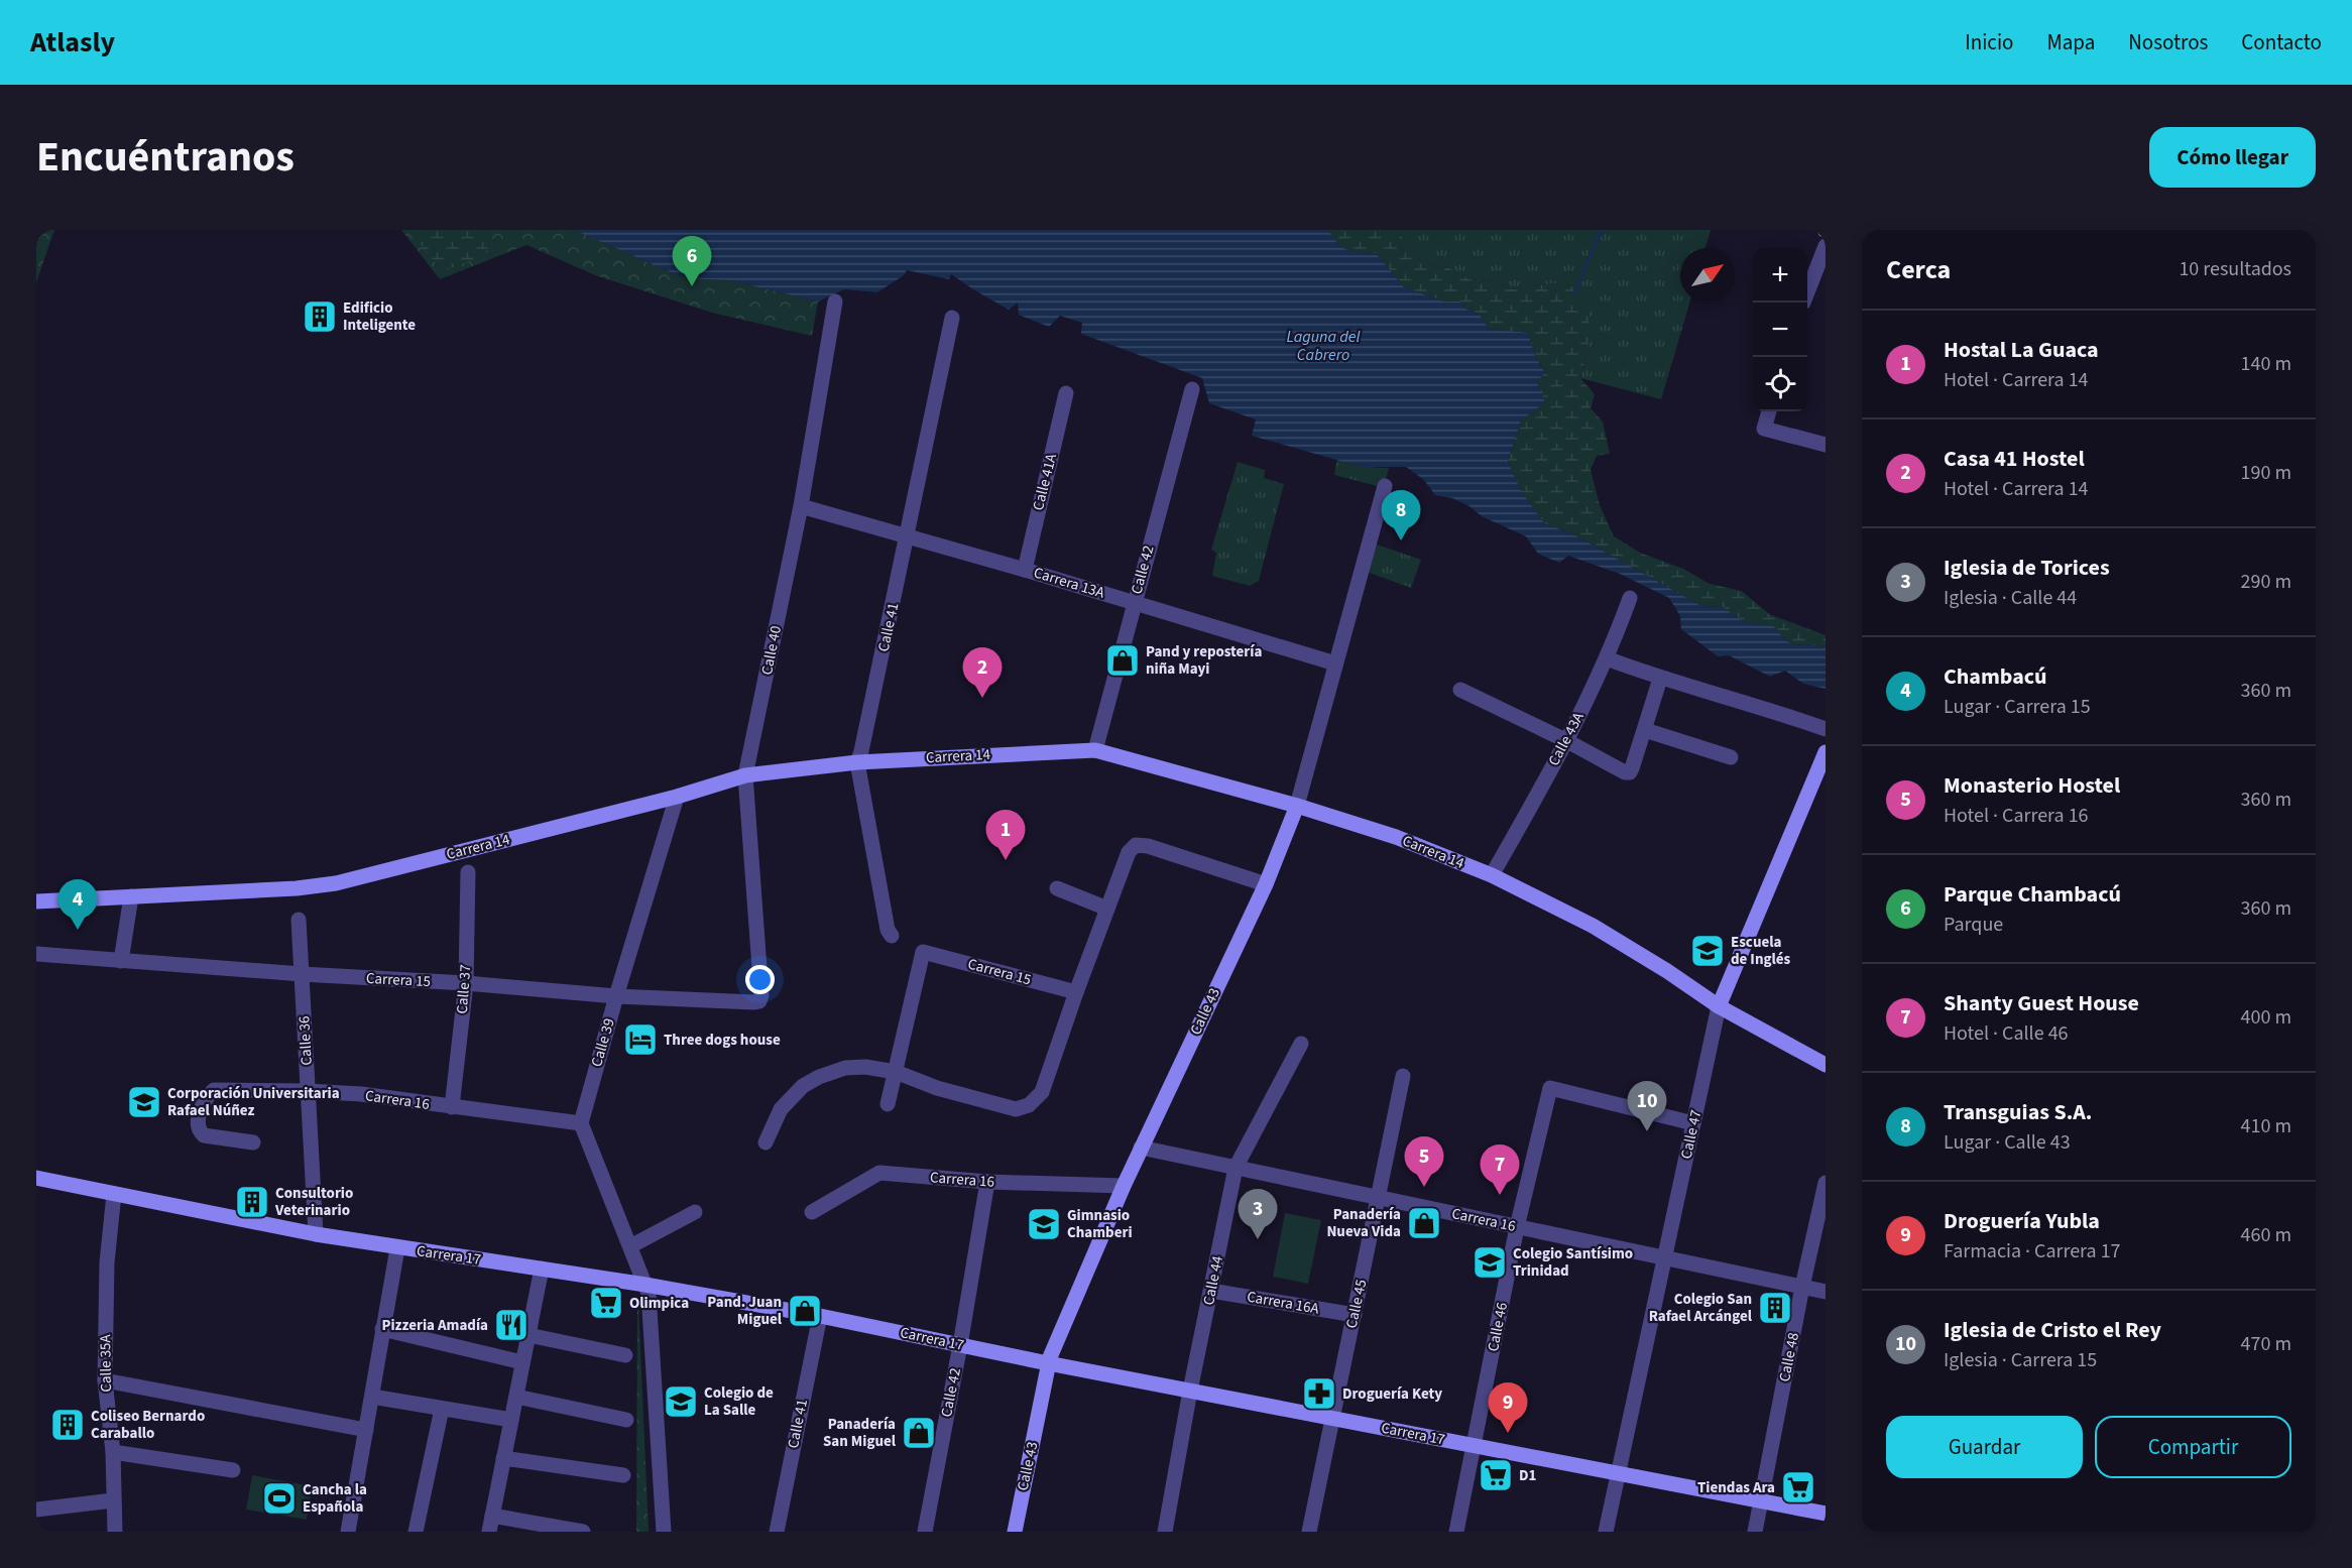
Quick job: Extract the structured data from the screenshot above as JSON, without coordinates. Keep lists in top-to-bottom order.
{
  "streets": {
    "main road": [
      "Carrera 14",
      "Calle 43",
      "Calle 47",
      "Carrera 17"
    ],
    "street": [
      "Calle 41A",
      "Calle 42",
      "Carrera 13A",
      "Calle 41",
      "Calle 40",
      "Calle 43A",
      "Carrera 15",
      "Calle 37",
      "Calle 36",
      "Calle 39",
      "Carrera 16",
      "Calle 44",
      "Carrera 16A",
      "Calle 45",
      "Calle 46",
      "Calle 48",
      "Calle 35A"
    ]
  },
  "crossings": [
    ["Calle 41A", "Carrera 13A"],
    ["Calle 42", "Carrera 13A"],
    ["Calle 42", "Carrera 14"],
    ["Calle 42", "Carrera 16"],
    ["Calle 42", "Carrera 17"],
    ["Carrera 13A", "Calle 41"],
    ["Carrera 13A", "Calle 40"],
    ["Carrera 13A", "Calle 43"],
    ["Calle 41", "Carrera 14"],
    ["Calle 41", "Carrera 17"],
    ["Calle 40", "Carrera 14"],
    ["Calle 40", "Carrera 15"],
    ["Calle 43A", "Carrera 14"],
    ["Carrera 14", "Calle 43"],
    ["Carrera 14", "Calle 39"],
    ["Carrera 14", "Calle 47"],
    ["Carrera 15", "Calle 37"],
    ["Carrera 15", "Calle 36"],
    ["Carrera 15", "Calle 39"],
    ["Calle 37", "Carrera 16"],
    ["Calle 43", "Carrera 16"],
    ["Calle 43", "Carrera 17"],
    ["Calle 36", "Carrera 16"],
    ["Calle 36", "Carrera 17"],
    ["Calle 39", "Carrera 16"],
    ["Carrera 16", "Calle 47"],
    ["Carrera 16", "Calle 44"],
    ["Carrera 16", "Calle 45"],
    ["Carrera 16", "Calle 46"],
    ["Carrera 16", "Calle 48"],
    ["Calle 47", "Carrera 17"],
    ["Calle 47", "Calle 46"],
    ["Carrera 17", "Calle 44"],
    ["Carrera 17", "Calle 45"],
    ["Carrera 17", "Calle 46"],
    ["Carrera 17", "Calle 48"],
    ["Carrera 17", "Calle 35A"],
    ["Calle 44", "Carrera 16A"],
    ["Carrera 16A", "Calle 45"]
  ],
  "water": ["Laguna del Cabrero"],
  "places": {
    "building": [
      "Edificio Inteligente",
      "Consultorio Veterinario",
      "Colegio San Rafael Arcángel",
      "Coliseo Bernardo Caraballo"
    ],
    "shop": [
      "Pand y repostería niña Mayi",
      "Panadería Nueva Vida",
      "Pand. Juan Miguel",
      "Panadería San Miguel"
    ],
    "school or university": [
      "Escuela de Inglés",
      "Corporación Universitaria Rafael Núñez",
      "Gimnasio Chamberi",
      "Colegio Santísimo Trinidad",
      "Colegio de La Salle"
    ],
    "hotel": ["Three dogs house"],
    "supermarket": ["Olimpica", "D1", "Tiendas Ara"],
    "restaurant": ["Pizzeria Amadía"],
    "pharmacy": ["Droguería Kety"],
    "sports": ["Cancha la Española"]
  },
  "north": "top right",
  "page": {
    "header": "Atlasly",
    "nav": [
      "Inicio",
      "Mapa",
      "Nosotros",
      "Contacto"
    ],
    "title": "Encuéntranos",
    "buttons": [
      "Cómo llegar",
      ["Guardar", "Compartir"]
    ],
    "heading": ["Cerca", "10 resultados"],
    "pins": [
      "6",
      "8",
      "2",
      "1",
      "4",
      "10",
      "5",
      "7",
      "3",
      "9"
    ],
    "map_buttons": ["+", "−"],
    "list": [
      {
        "mark": "1",
        "name": "Hostal La Guaca",
        "note": "Hotel · Carrera 14",
        "value": "140 m"
      },
      {
        "mark": "2",
        "name": "Casa 41 Hostel",
        "note": "Hotel · Carrera 14",
        "value": "190 m"
      },
      {
        "mark": "3",
        "name": "Iglesia de Torices",
        "note": "Iglesia · Calle 44",
        "value": "290 m"
      },
      {
        "mark": "4",
        "name": "Chambacú",
        "note": "Lugar · Carrera 15",
        "value": "360 m"
      },
      {
        "mark": "5",
        "name": "Monasterio Hostel",
        "note": "Hotel · Carrera 16",
        "value": "360 m"
      },
      {
        "mark": "6",
        "name": "Parque Chambacú",
        "note": "Parque",
        "value": "360 m"
      },
      {
        "mark": "7",
        "name": "Shanty Guest House",
        "note": "Hotel · Calle 46",
        "value": "400 m"
      },
      {
        "mark": "8",
        "name": "Transguias S.A.",
        "note": "Lugar · Calle 43",
        "value": "410 m"
      },
      {
        "mark": "9",
        "name": "Droguería Yubla",
        "note": "Farmacia · Carrera 17",
        "value": "460 m"
      },
      {
        "mark": "10",
        "name": "Iglesia de Cristo el Rey",
        "note": "Iglesia · Carrera 15",
        "value": "470 m"
      }
    ]
  }
}
